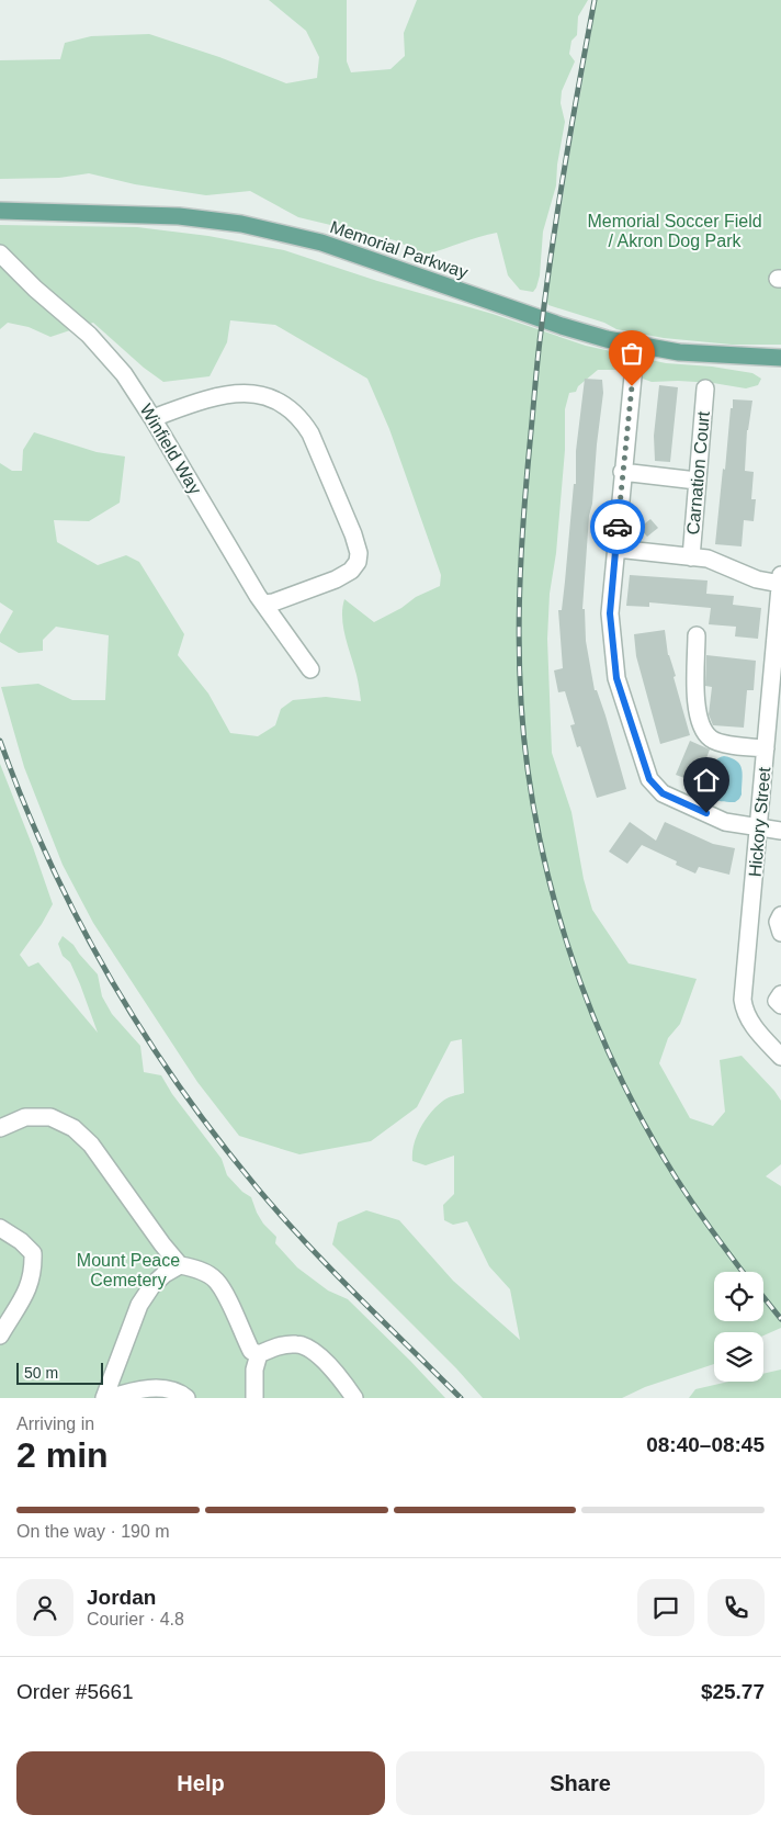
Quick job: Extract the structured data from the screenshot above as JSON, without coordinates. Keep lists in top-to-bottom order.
{
  "streets": {
    "main road": ["Memorial Parkway"],
    "street": ["Winfield Way", "Carnation Court", "Hickory Street"]
  },
  "parks": ["Memorial Soccer Field / Akron Dog Park", "Mount Peace Cemetery"],
  "scale_bar": "50 m",
  "page": {
    "scale": "50 m",
    "heading": ["2 min", "Arriving in", "08:40–08:45"],
    "panel": [
      "Jordan",
      "Courier · 4.8",
      "Order #5661",
      "$25.77"
    ],
    "bar": "On the way · 190 m",
    "buttons": ["Help", "Share"]
  }
}
